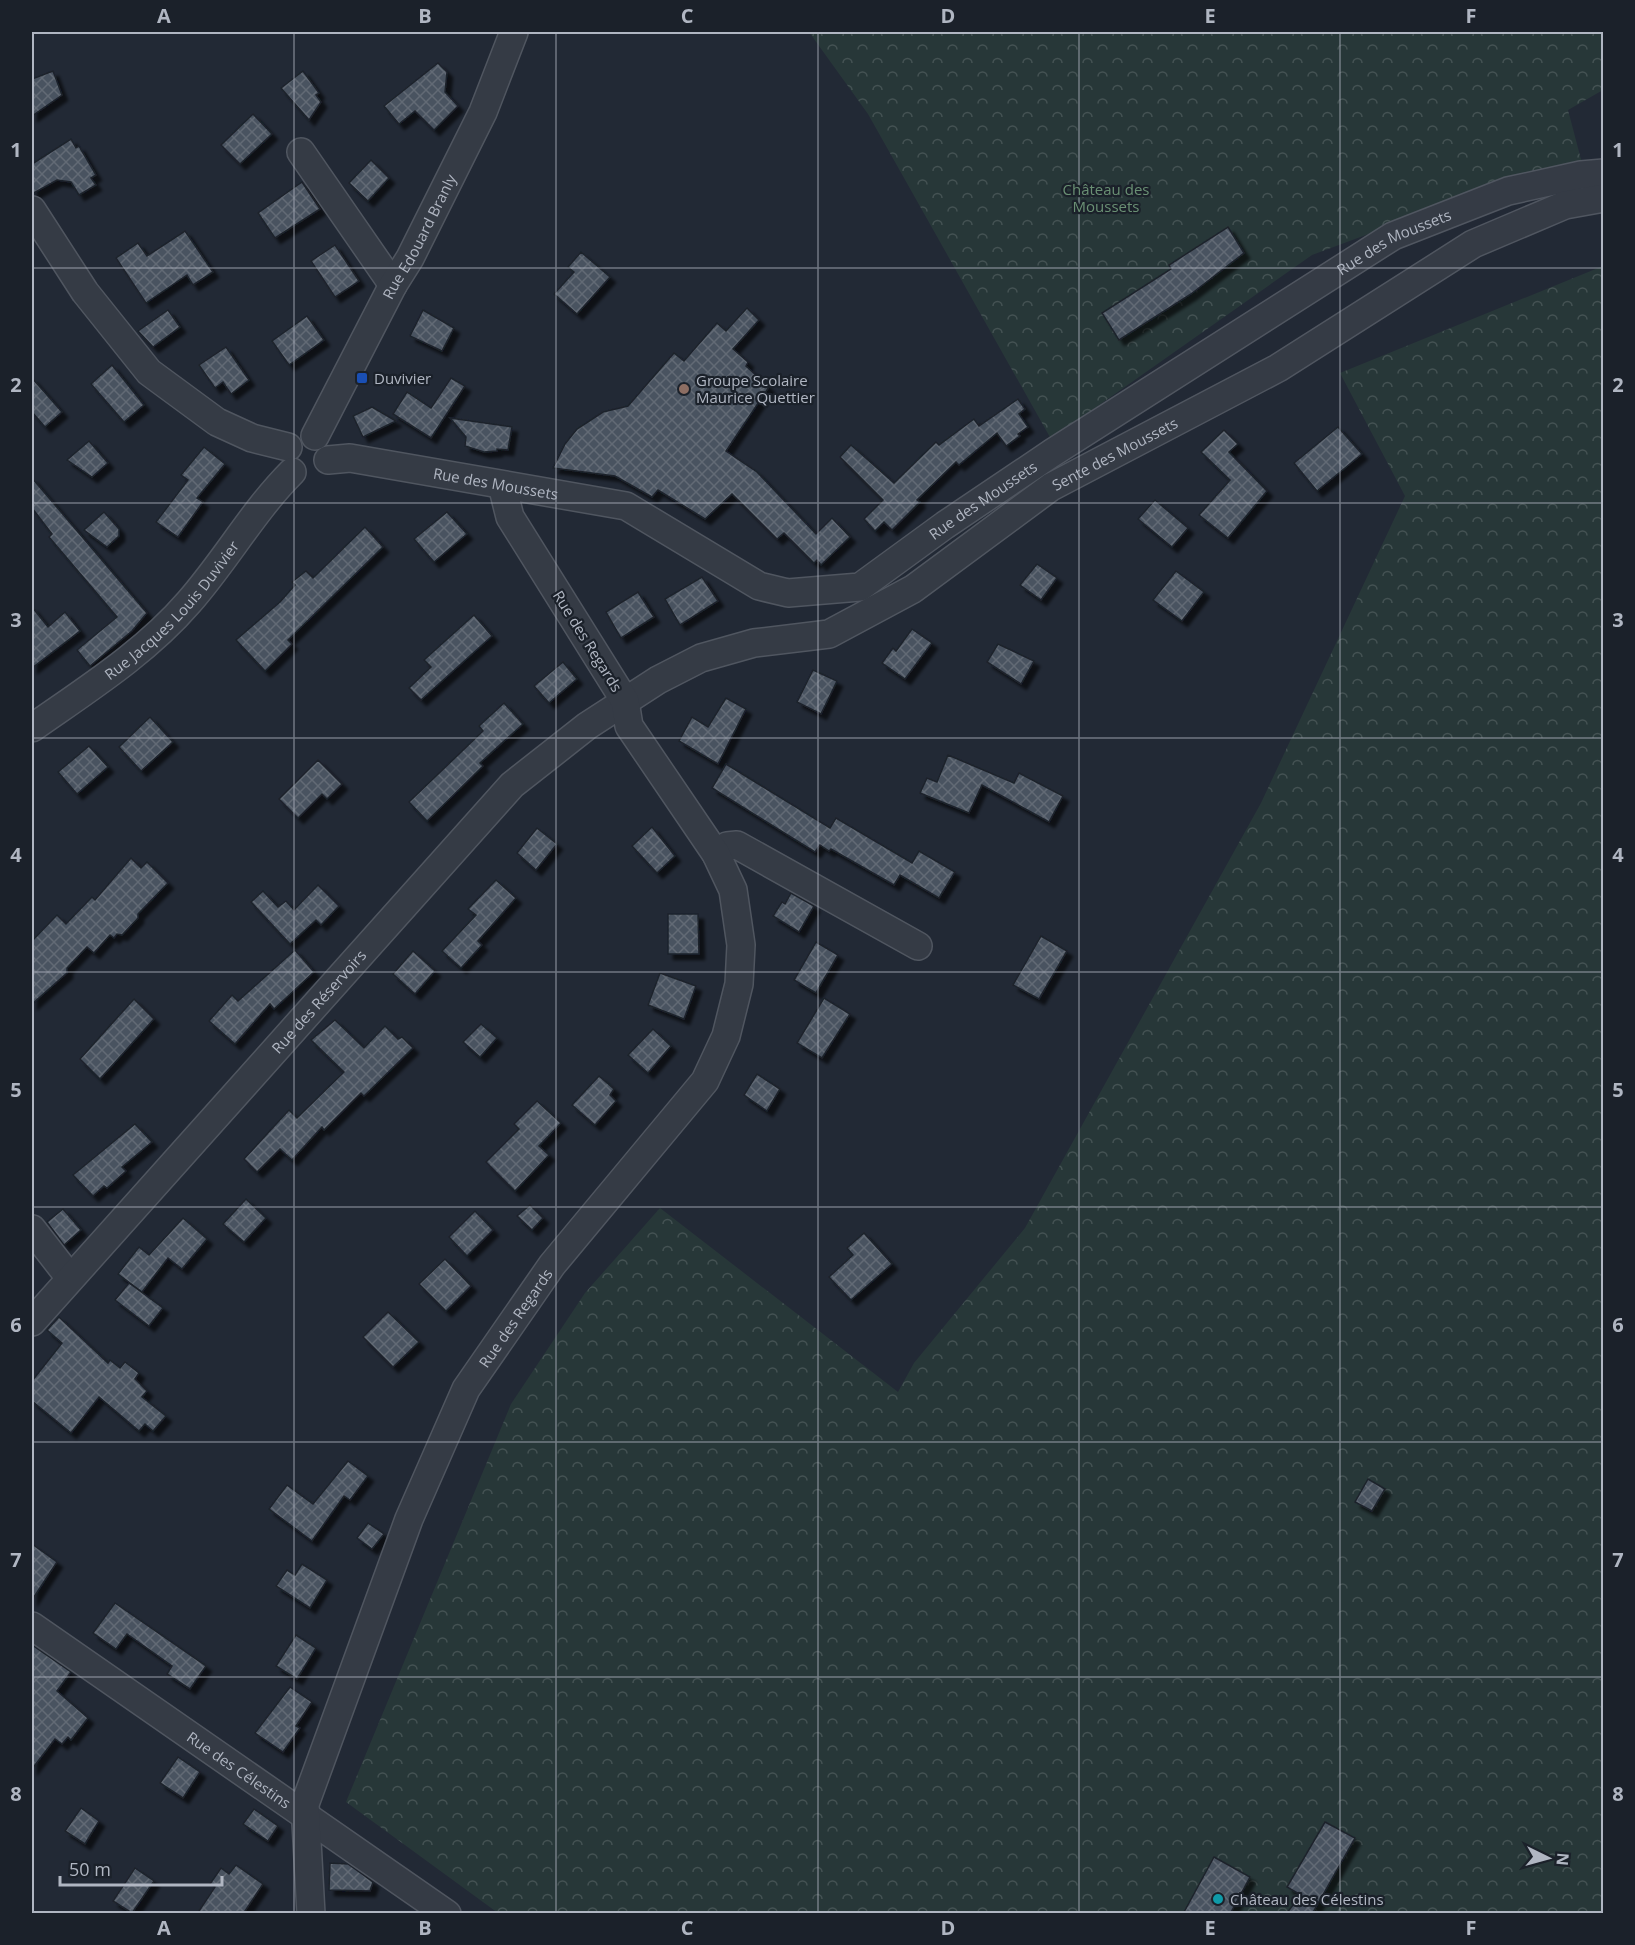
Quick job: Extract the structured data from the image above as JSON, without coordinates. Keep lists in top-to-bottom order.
{
  "streets": {
    "street": [
      "Rue Edouard Branly",
      "Rue des Moussets",
      "Sente des Moussets",
      "Rue Jacques Louis Duvivier",
      "Rue des Regards",
      "Rue des Réservoirs",
      "Rue des Célestins"
    ]
  },
  "crossings": [
    ["Rue Edouard Branly", "Rue des Moussets"],
    ["Rue Edouard Branly", "Rue Jacques Louis Duvivier"],
    ["Rue des Moussets", "Rue Jacques Louis Duvivier"],
    ["Rue des Moussets", "Rue des Regards"],
    ["Sente des Moussets", "Rue des Regards"],
    ["Sente des Moussets", "Rue des Réservoirs"],
    ["Rue des Regards", "Rue des Réservoirs"],
    ["Rue des Regards", "Rue des Célestins"]
  ],
  "parks": ["Château des Moussets"],
  "places": {
    "transit": ["Duvivier"],
    "other": ["Groupe Scolaire Maurice Quettier", "Château des Célestins"]
  },
  "scale_bar": "50 m",
  "north": "right",
  "grid": {
    "columns": [
      "A",
      "B",
      "C",
      "D",
      "E",
      "F"
    ],
    "rows": [
      "1",
      "2",
      "3",
      "4",
      "5",
      "6",
      "7",
      "8"
    ]
  }
}
